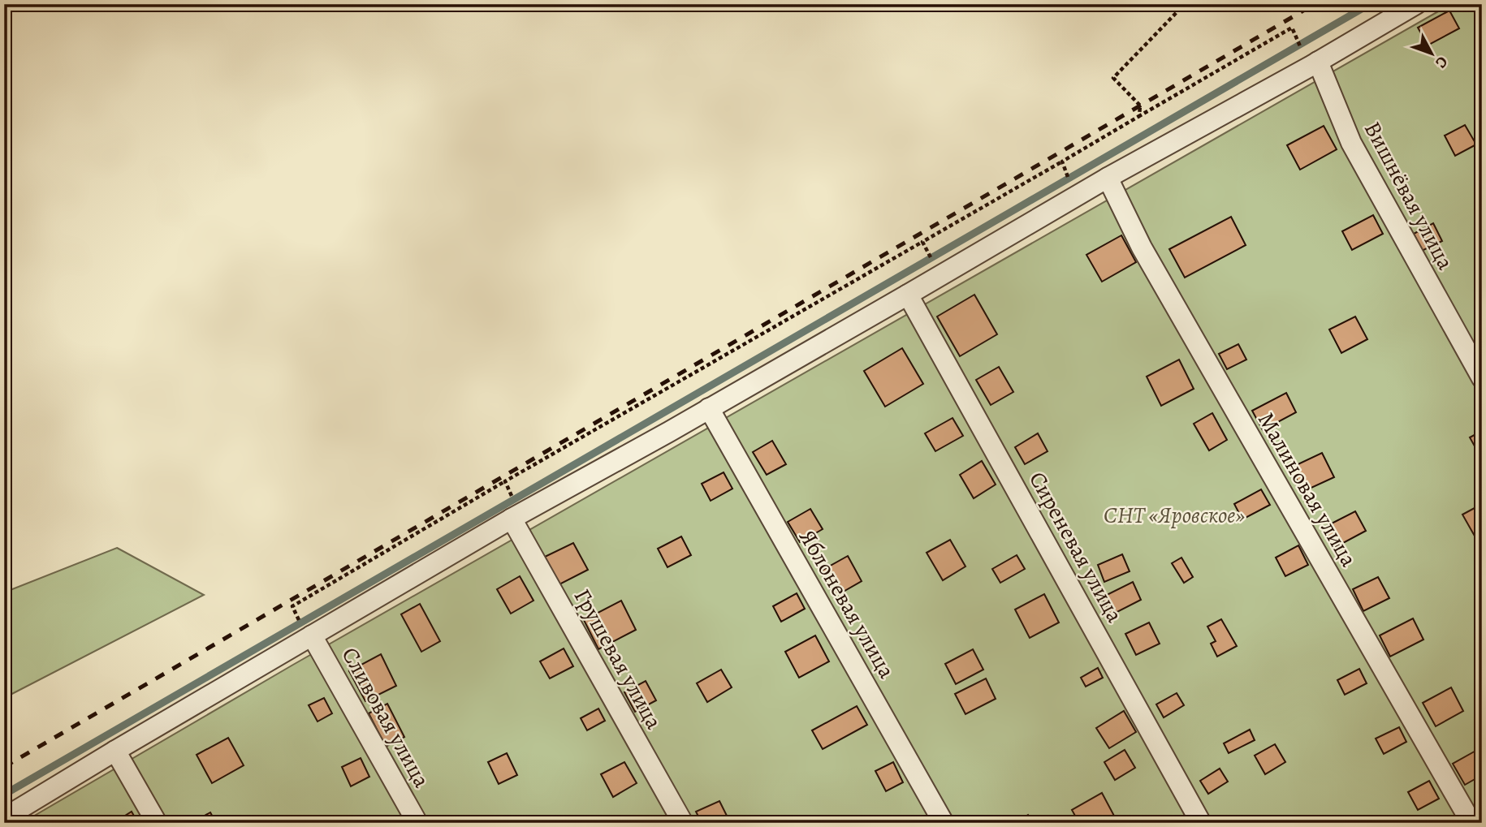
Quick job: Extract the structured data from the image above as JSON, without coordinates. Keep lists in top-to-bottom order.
{
  "streets": {
    "street": [
      "Вишнёвая улица",
      "Малиновая улица",
      "Сиреневая улица",
      "Яблоневая улица",
      "Грушевая улица",
      "Сливовая улица"
    ]
  },
  "parks": ["СНТ «Яровское»"],
  "north": "bottom right"
}
